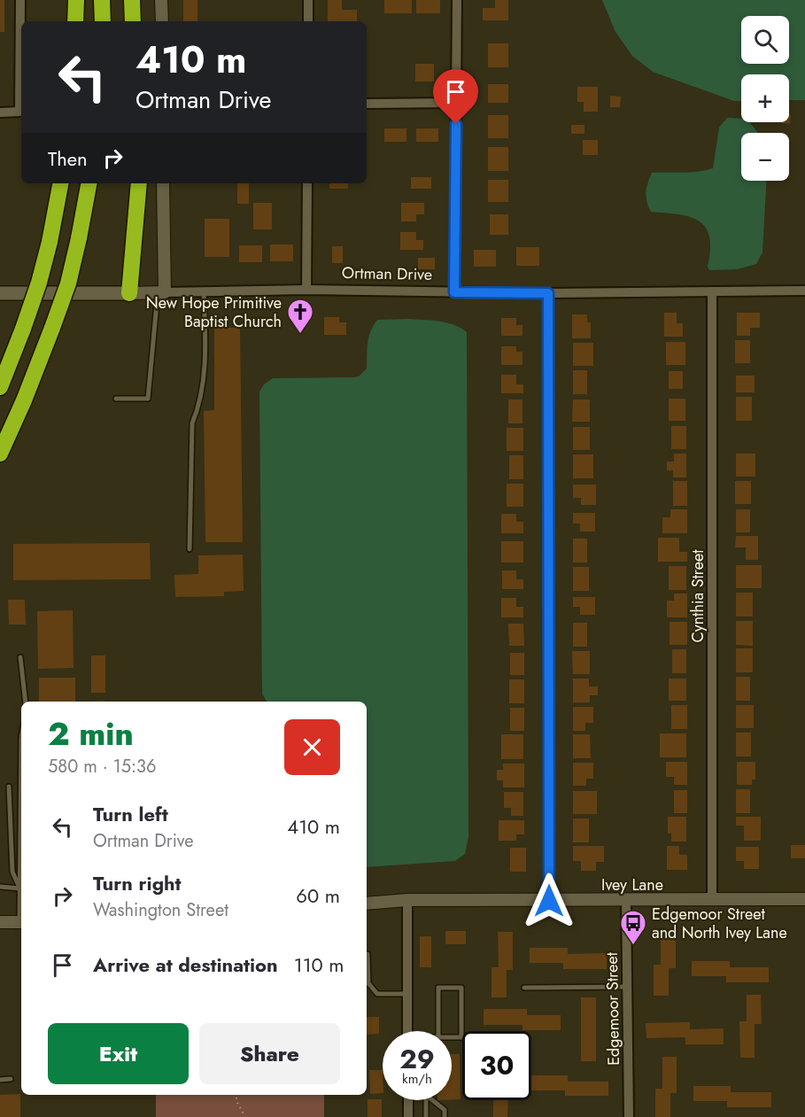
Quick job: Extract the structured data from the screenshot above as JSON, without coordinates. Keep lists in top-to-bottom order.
{
  "streets": {
    "main road": ["Ortman Drive"],
    "street": ["Cynthia Street", "Ivey Lane", "Edgemoor Street"]
  },
  "crossings": [
    ["Ortman Drive", "Cynthia Street"],
    ["Cynthia Street", "Ivey Lane"],
    ["Ivey Lane", "Edgemoor Street"]
  ],
  "places": {
    "church": ["New Hope Primitive Baptist Church"],
    "bus stop": ["Edgemoor Street and North Ivey Lane"]
  },
  "page": {
    "map_buttons": ["+", "−"],
    "turn": ["410 m", "Ortman Drive"],
    "then": "Then",
    "heading": ["2 min", "580 m · 15:36"],
    "list": [
      {
        "name": "Turn left",
        "note": "Ortman Drive",
        "value": "410 m"
      },
      {
        "name": "Turn right",
        "note": "Washington Street",
        "value": "60 m"
      },
      {
        "name": "Arrive at destination",
        "value": "110 m"
      }
    ],
    "buttons": ["Exit", "Share"],
    "speed": "29 km/h",
    "limit": "30"
  }
}
